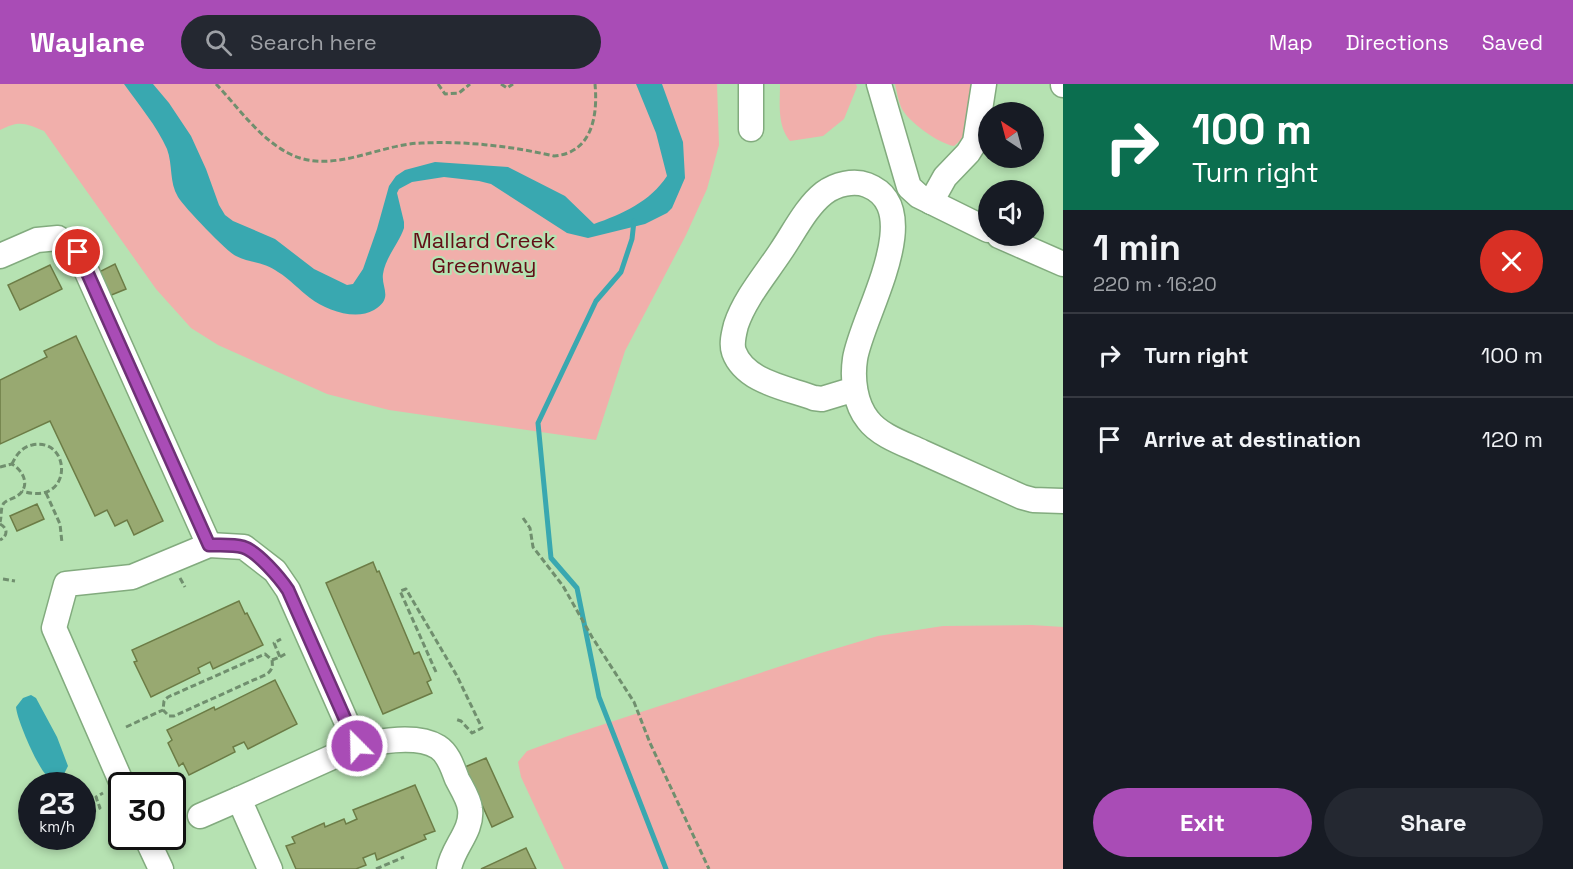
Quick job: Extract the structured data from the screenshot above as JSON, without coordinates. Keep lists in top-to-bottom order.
{
  "parks": ["Mallard Creek Greenway"],
  "north": "top left",
  "page": {
    "header": "Waylane",
    "search": "Search here",
    "nav": ["Map", "Directions", "Saved"],
    "turn": ["100 m", "Turn right"],
    "heading": ["1 min", "220 m · 16:20"],
    "list": [
      {
        "name": "Turn right",
        "value": "100 m"
      },
      {
        "name": "Arrive at destination",
        "value": "120 m"
      }
    ],
    "speed": "23 km/h",
    "limit": "30",
    "buttons": ["Exit", "Share"]
  }
}
